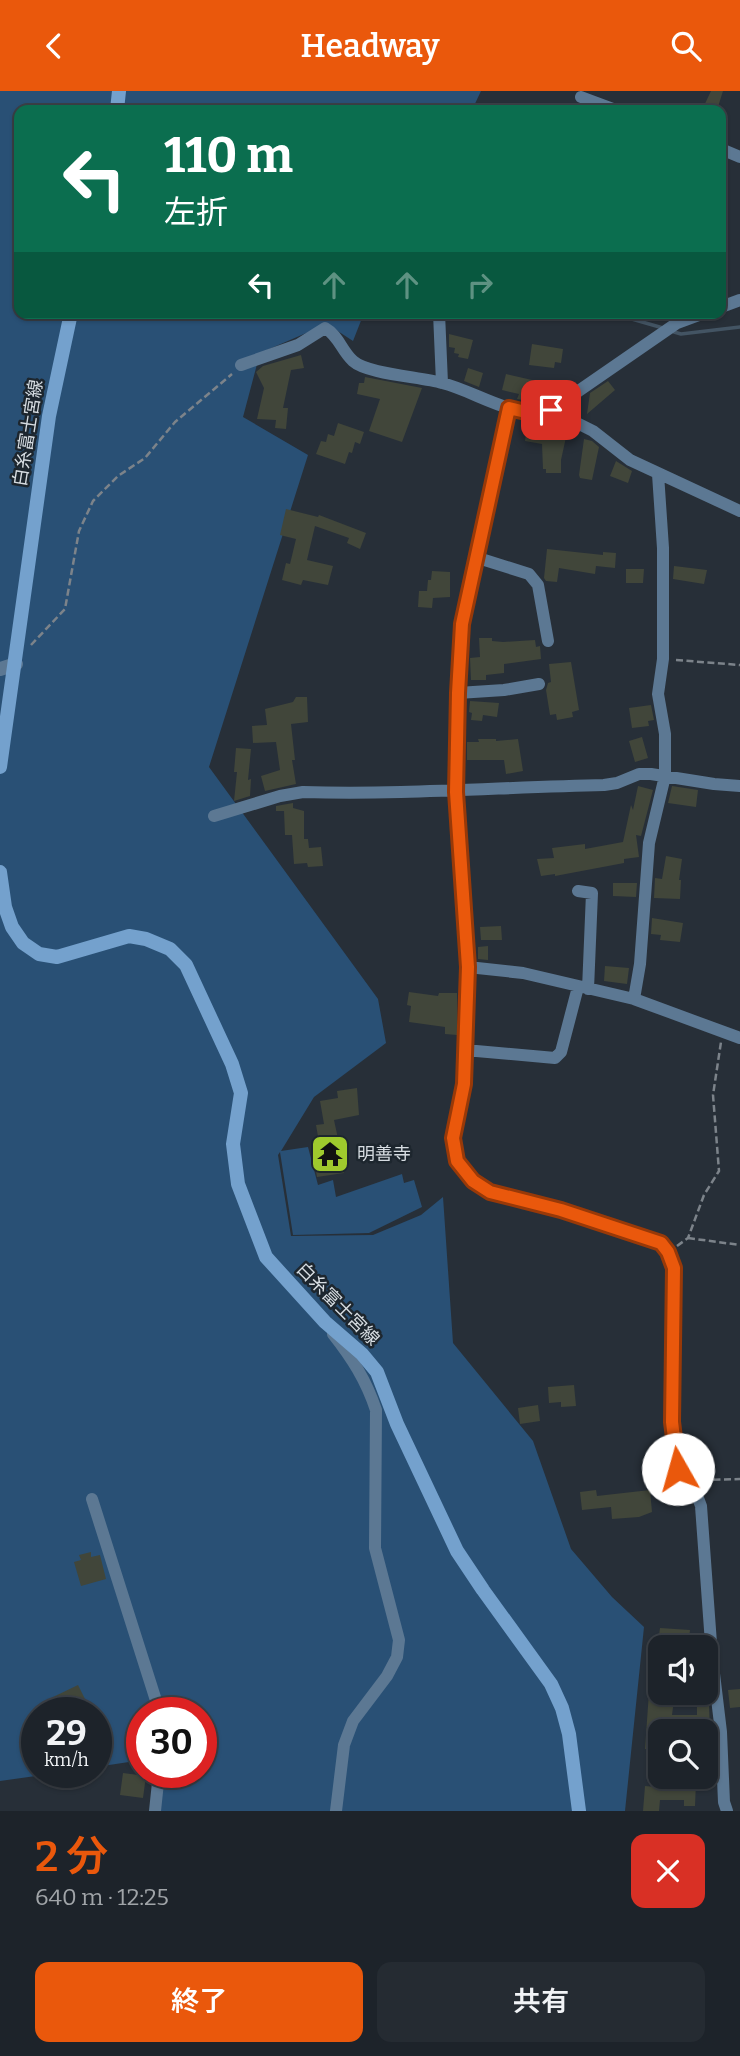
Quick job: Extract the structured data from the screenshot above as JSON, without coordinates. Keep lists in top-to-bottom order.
{
  "streets": {
    "main road": ["白糸富士宮線"]
  },
  "places": {
    "temple": ["明善寺"]
  },
  "page": {
    "header": "Headway",
    "turn": ["110 m", "左折"],
    "speed": "29 km/h",
    "limit": "30",
    "heading": ["2 分", "640 m · 12:25"],
    "buttons": ["終了", "共有"]
  }
}
